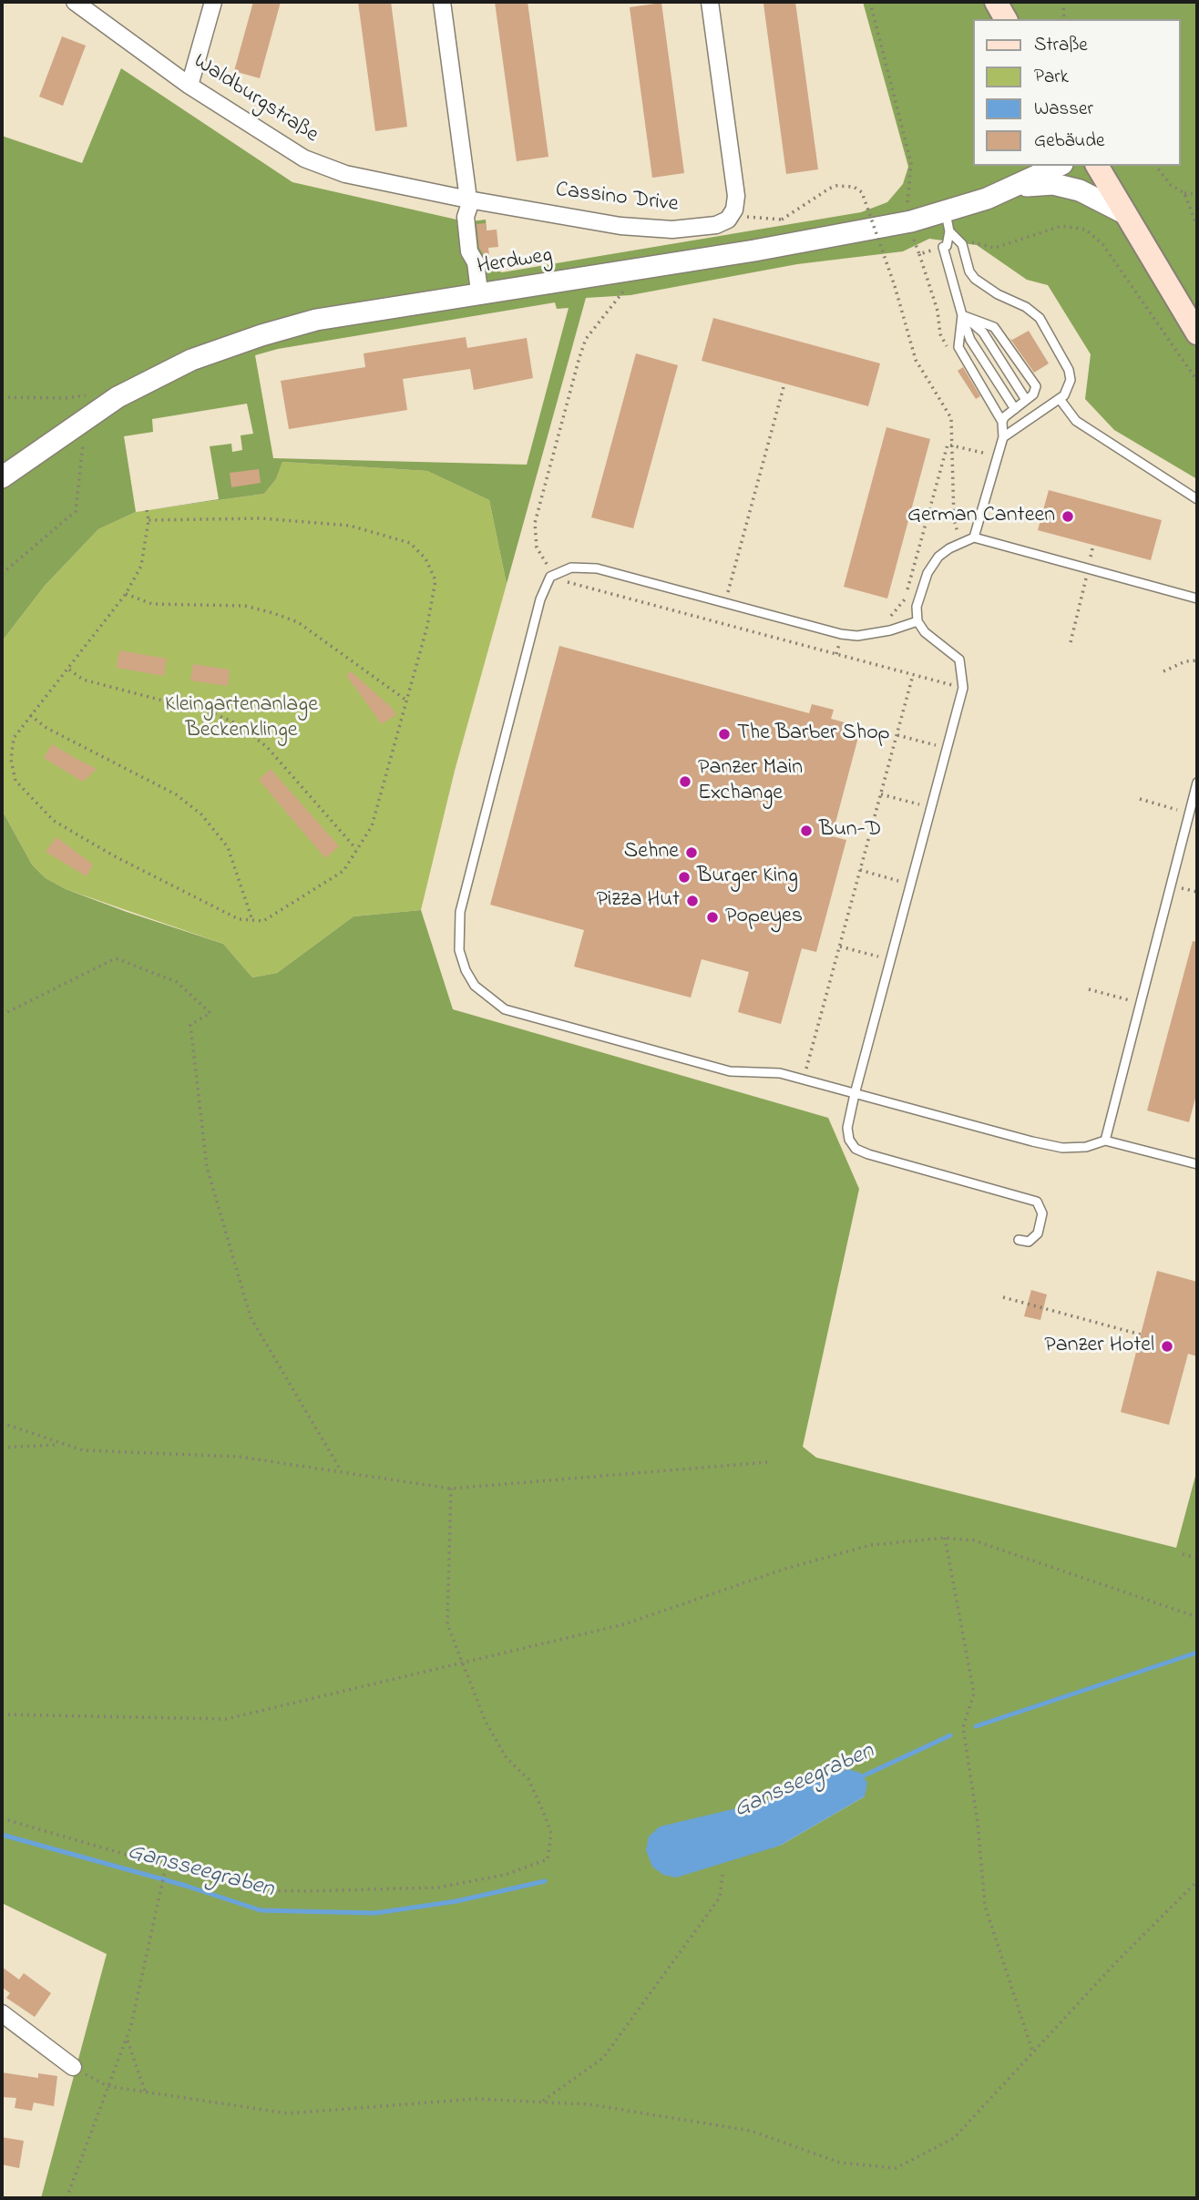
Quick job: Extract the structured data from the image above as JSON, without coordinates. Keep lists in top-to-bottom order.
{
  "streets": {
    "street": ["Waldburgstraße", "Cassino Drive", "Herdweg"]
  },
  "crossings": [
    ["Waldburgstraße", "Cassino Drive"]
  ],
  "water": ["Gansseegraben"],
  "parks": ["Kleingartenanlage Beckenklinge"],
  "places": [
    "German Canteen",
    "The Barber Shop",
    "Panzer Main Exchange",
    "Bun-D",
    "Sehne",
    "Burger King",
    "Pizza Hut",
    "Popeyes",
    "Panzer Hotel"
  ],
  "legend": [
    "Straße",
    "Park",
    "Wasser",
    "Gebäude"
  ]
}
